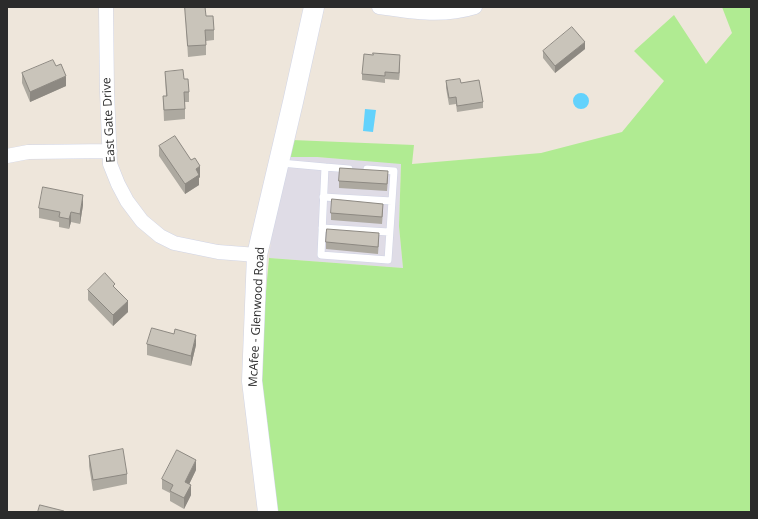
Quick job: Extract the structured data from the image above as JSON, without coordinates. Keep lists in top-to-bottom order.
{
  "streets": {
    "street": ["East Gate Drive", "McAfee - Glenwood Road"]
  },
  "crossings": [
    ["East Gate Drive", "McAfee - Glenwood Road"]
  ]
}
